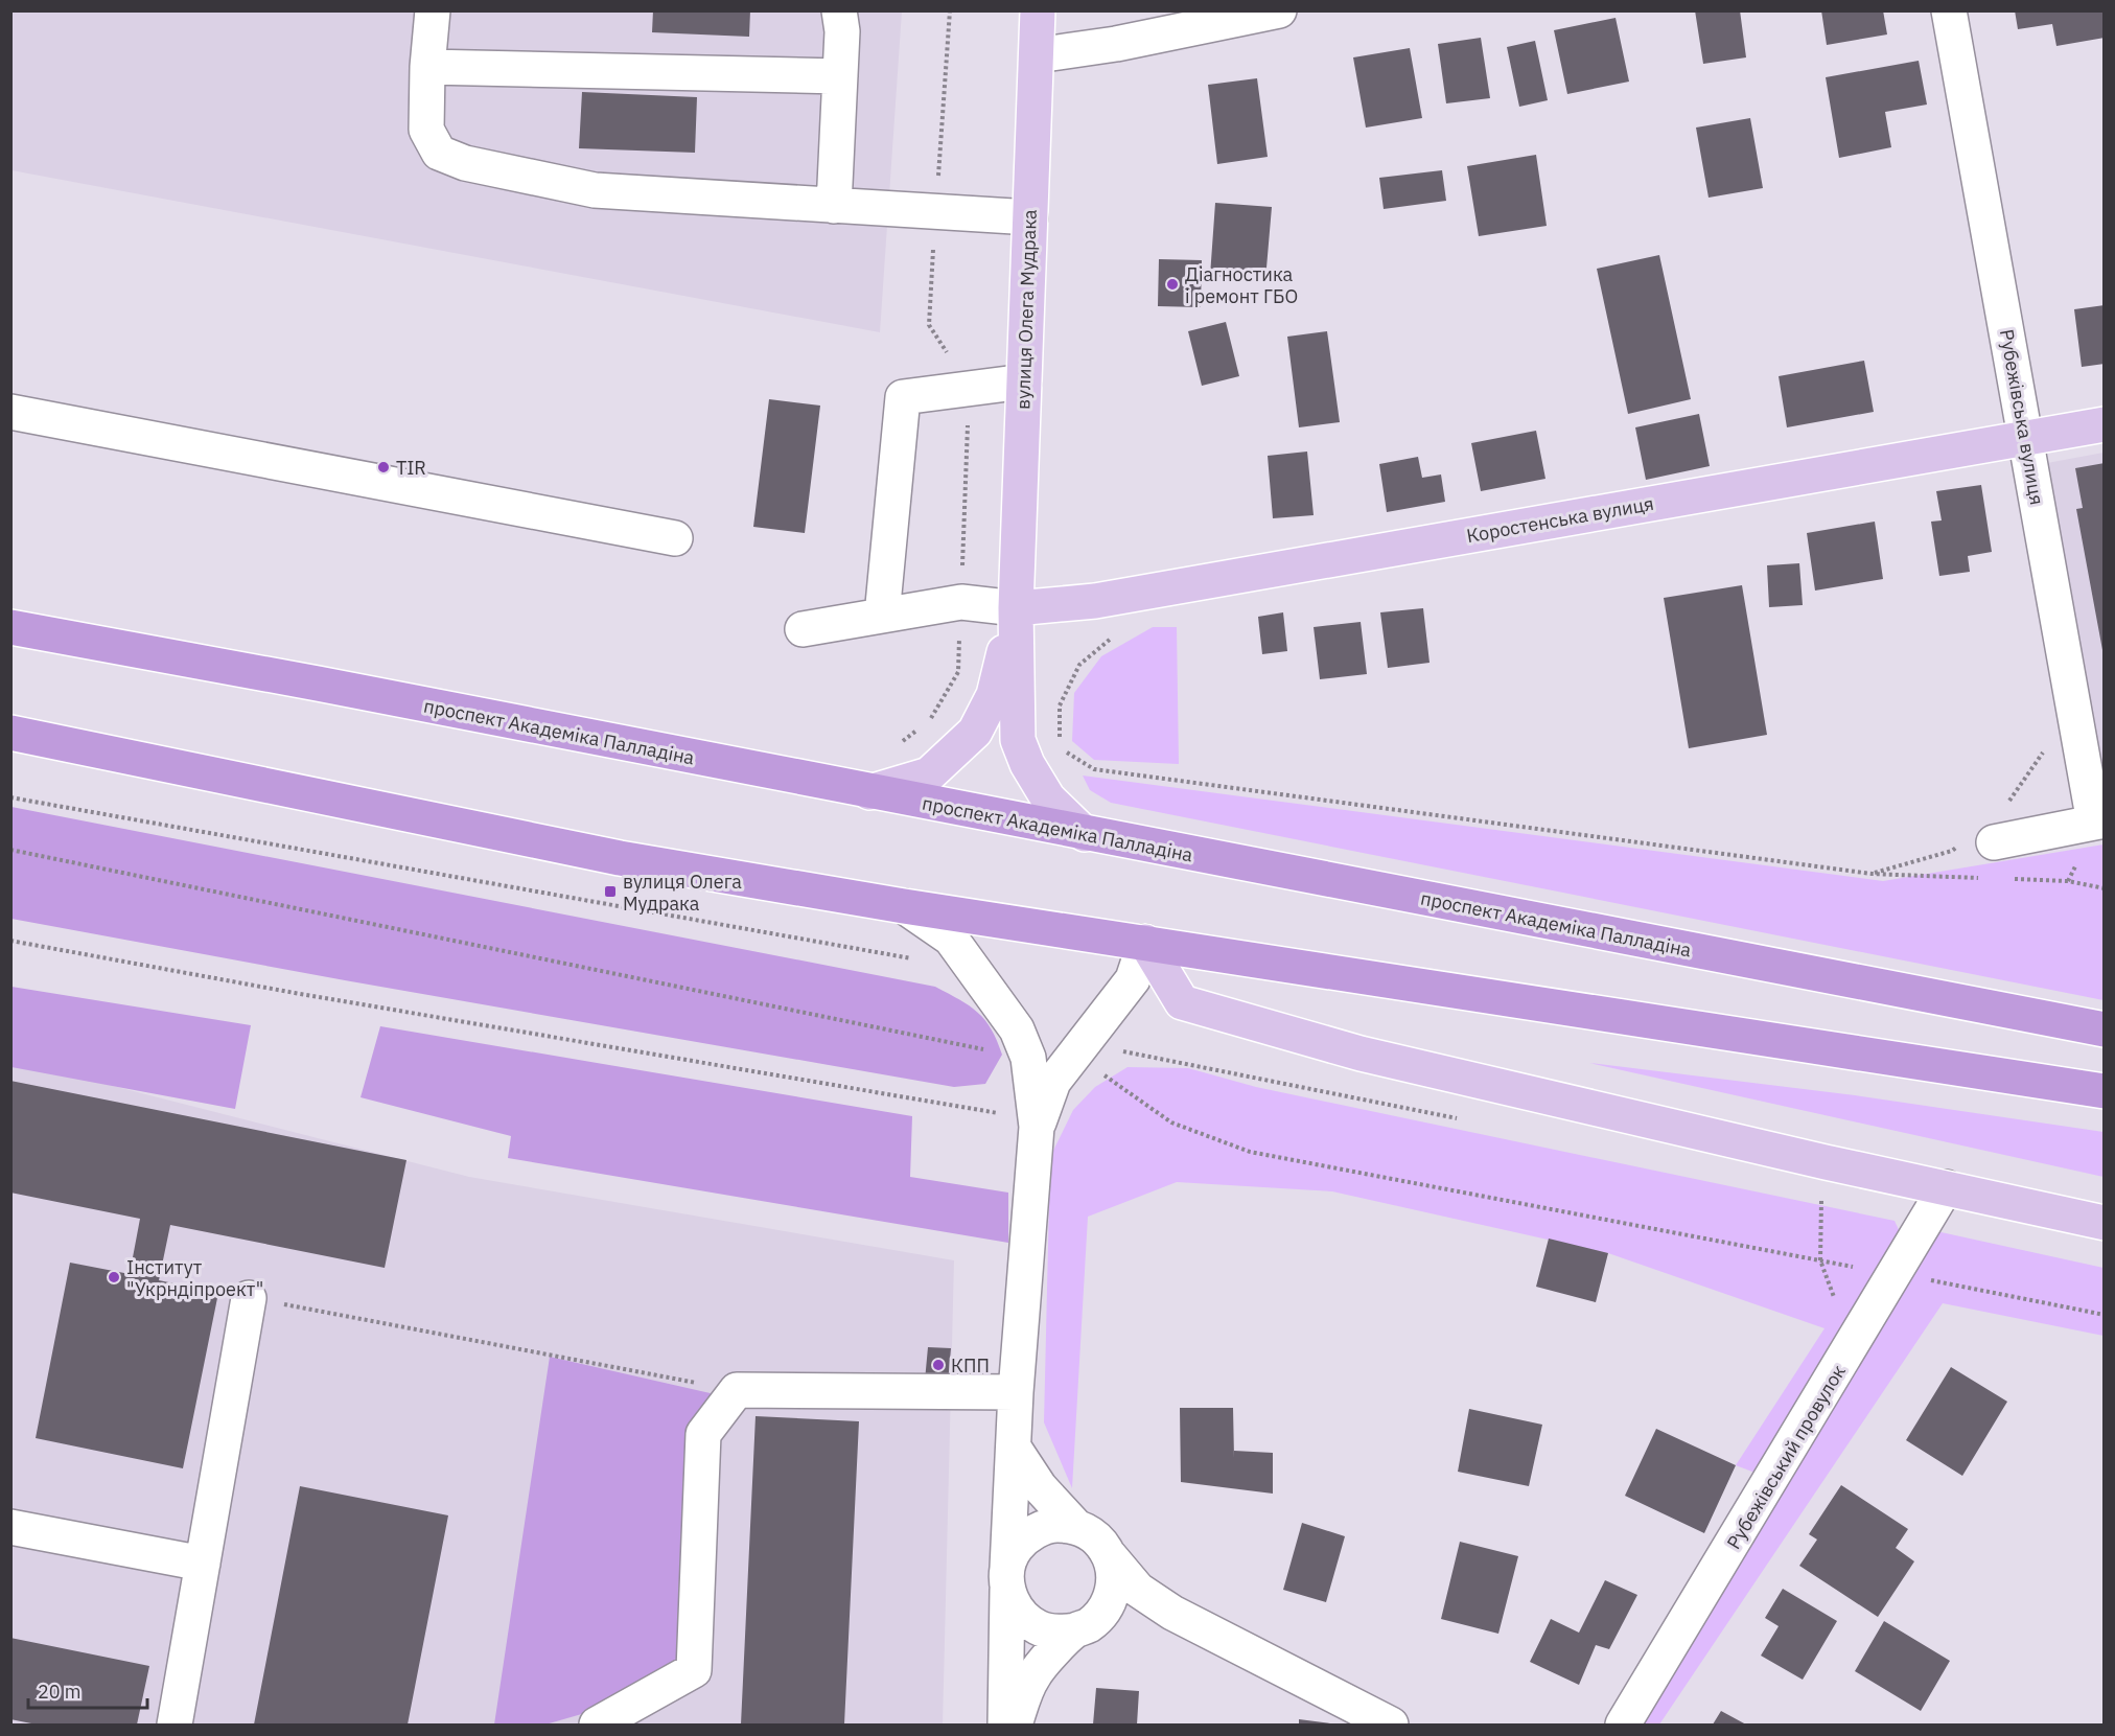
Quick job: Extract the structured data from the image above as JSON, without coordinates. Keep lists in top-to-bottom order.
{
  "streets": {
    "highway": ["проспект Академіка Палладіна"],
    "main road": ["вулиця Олега Мудрака", "Коростенська вулиця"],
    "street": ["Рубежівська вулиця", "Рубежівський провулок"]
  },
  "crossings": [
    ["вулиця Олега Мудрака", "Коростенська вулиця"],
    ["вулиця Олега Мудрака", "проспект Академіка Палладіна"],
    ["Рубежівська вулиця", "Коростенська вулиця"]
  ],
  "places": {
    "other": [
      "Діагностика і ремонт ГБО",
      "TIR",
      "Інститут \"Укрндіпроект\"",
      "КПП"
    ],
    "transit": ["вулиця Олега Мудрака"]
  },
  "scale_bar": "20 m"
}
